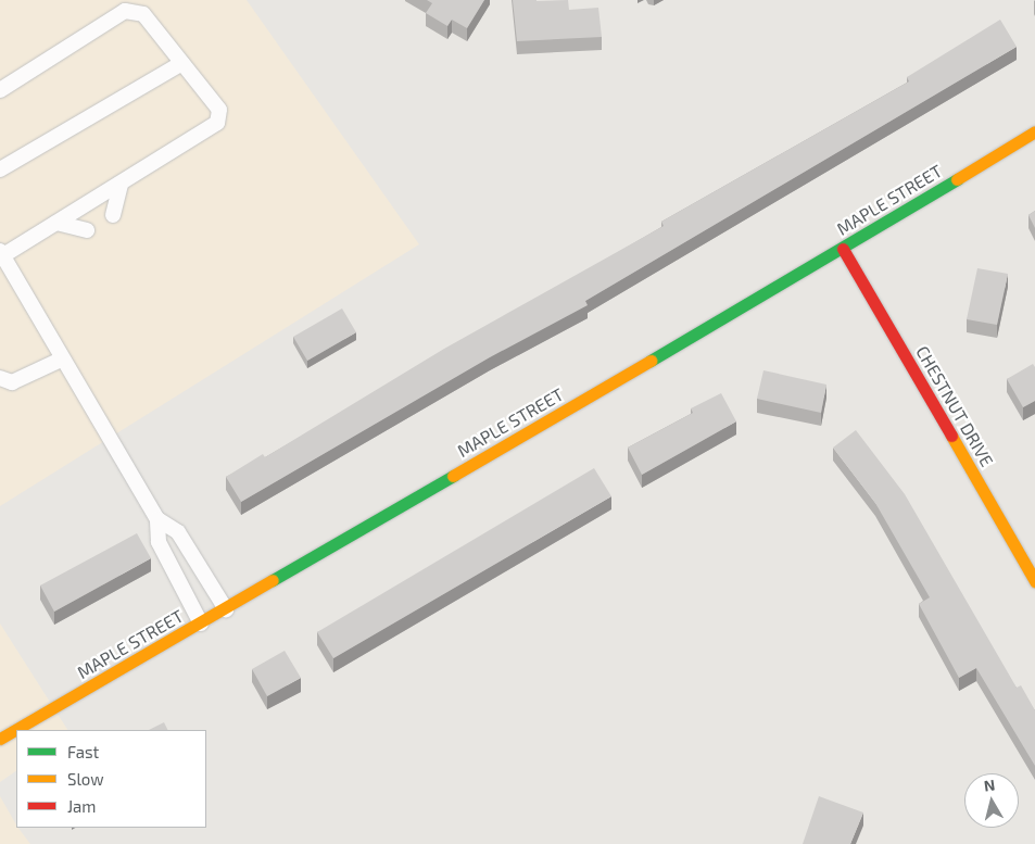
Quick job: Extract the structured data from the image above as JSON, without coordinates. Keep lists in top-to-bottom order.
{
  "streets": {
    "street": ["MAPLE STREET", "CHESTNUT DRIVE"]
  },
  "crossings": [
    ["MAPLE STREET", "CHESTNUT DRIVE"]
  ],
  "legend": ["Fast", "Slow", "Jam"],
  "north": "top"
}
